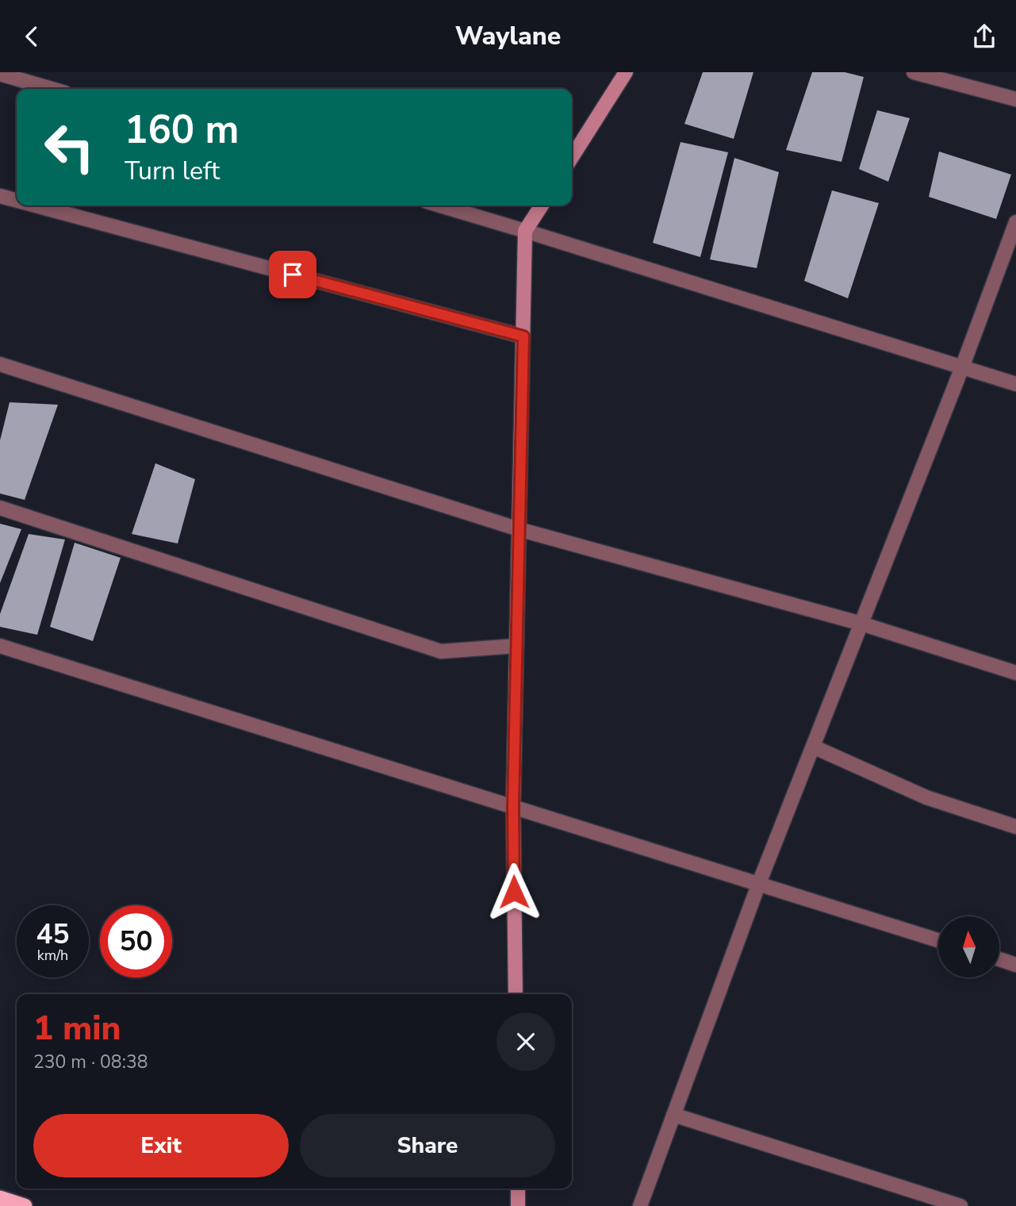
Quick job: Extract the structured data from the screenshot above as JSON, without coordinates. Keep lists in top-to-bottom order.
{
  "north": "top",
  "page": {
    "header": "Waylane",
    "turn": ["160 m", "Turn left"],
    "speed": "45 km/h",
    "limit": "50",
    "heading": ["1 min", "230 m · 08:38"],
    "buttons": ["Exit", "Share"]
  }
}
